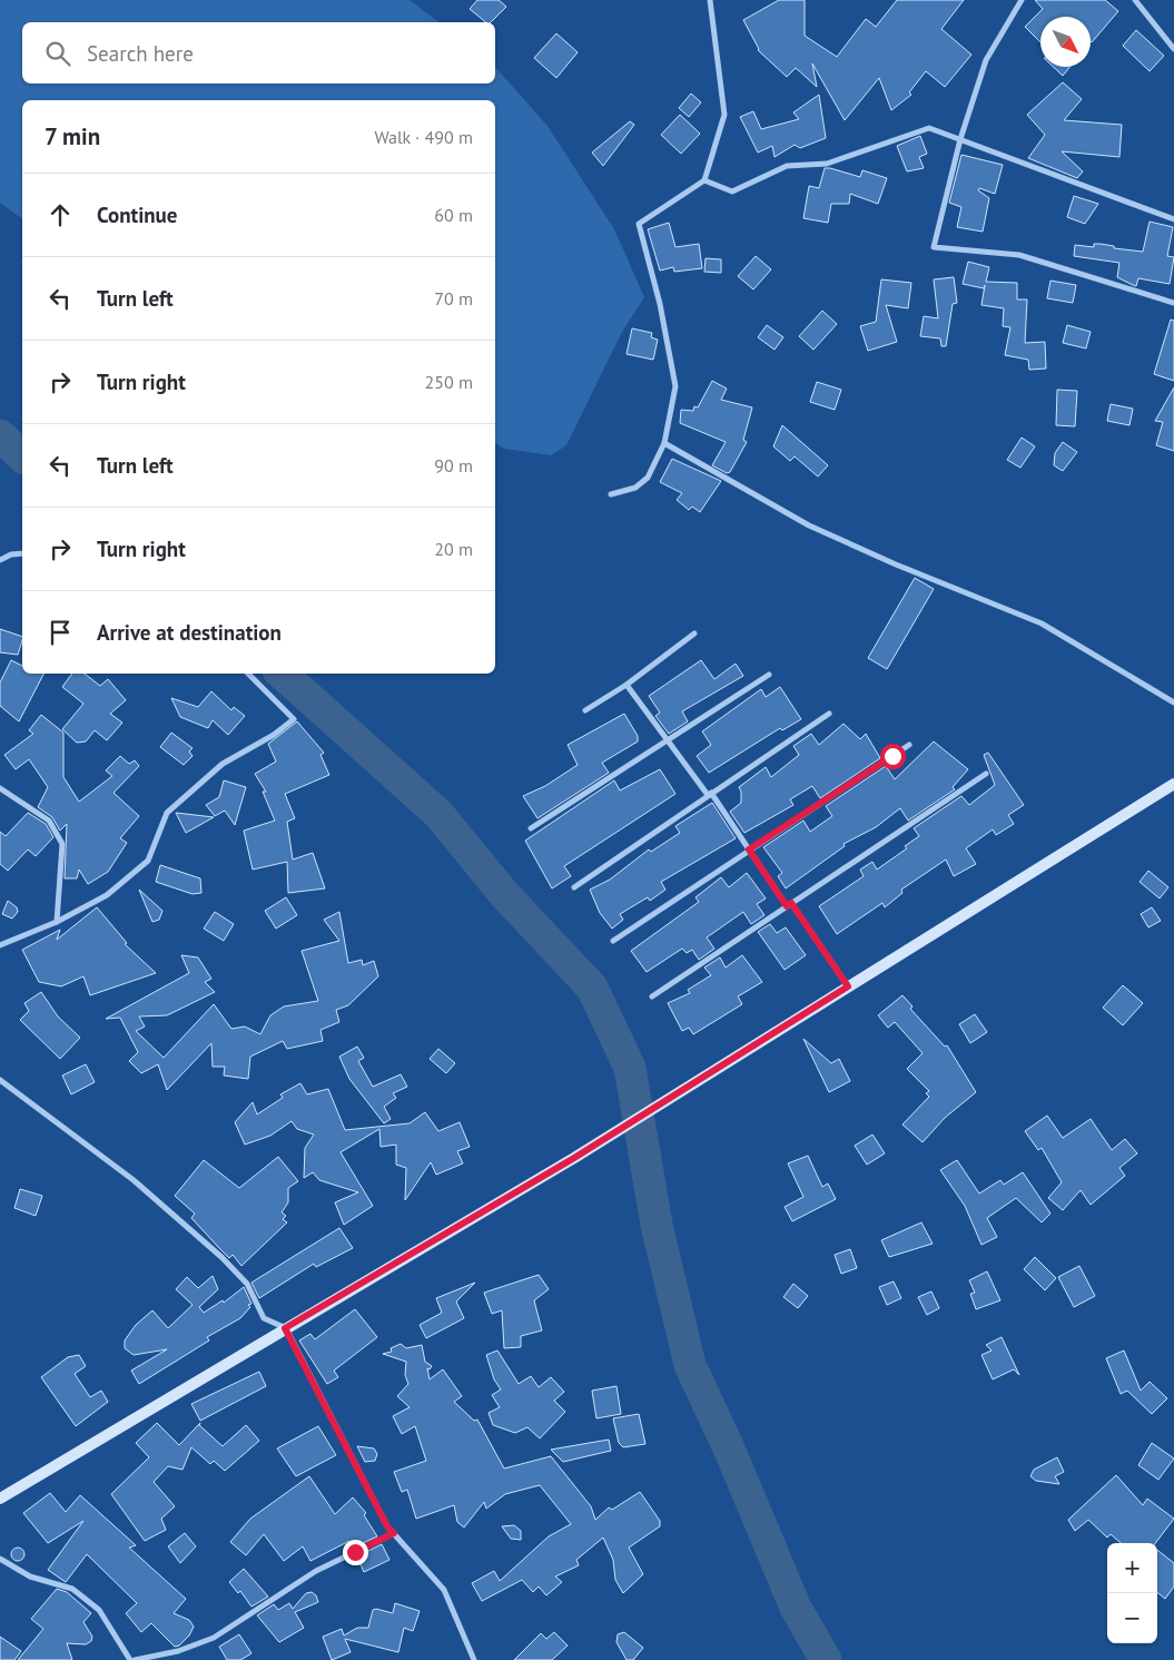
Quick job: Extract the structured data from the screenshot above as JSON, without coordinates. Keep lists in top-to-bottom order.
{
  "north": "bottom right",
  "page": {
    "search": "Search here",
    "heading": ["7 min", "Walk · 490 m"],
    "list": [
      ["Continue", "60 m"],
      ["Turn left", "70 m"],
      ["Turn right", "250 m"],
      ["Turn left", "90 m"],
      ["Turn right", "20 m"],
      "Arrive at destination"
    ],
    "map_buttons": ["+", "−"]
  }
}
